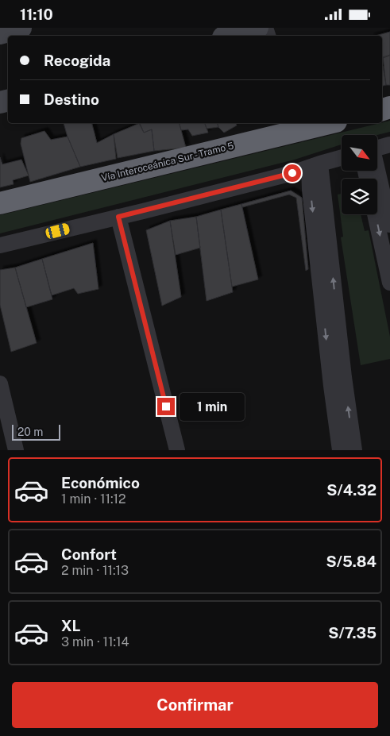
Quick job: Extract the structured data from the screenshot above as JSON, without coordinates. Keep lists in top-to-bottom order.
{
  "streets": {
    "highway": ["Vía Interoceánica Sur - Tramo 5"]
  },
  "scale_bar": "20 m",
  "north": "bottom right",
  "page": {
    "status": "11:10",
    "banner": ["Recogida", "Destino"],
    "bubble": "1 min",
    "scale": "20 m",
    "list": [
      {
        "name": "Económico",
        "note": "1 min · 11:12",
        "value": "S/4.32"
      },
      {
        "name": "Confort",
        "note": "2 min · 11:13",
        "value": "S/5.84"
      },
      {
        "name": "XL",
        "note": "3 min · 11:14",
        "value": "S/7.35"
      }
    ],
    "buttons": "Confirmar"
  }
}
